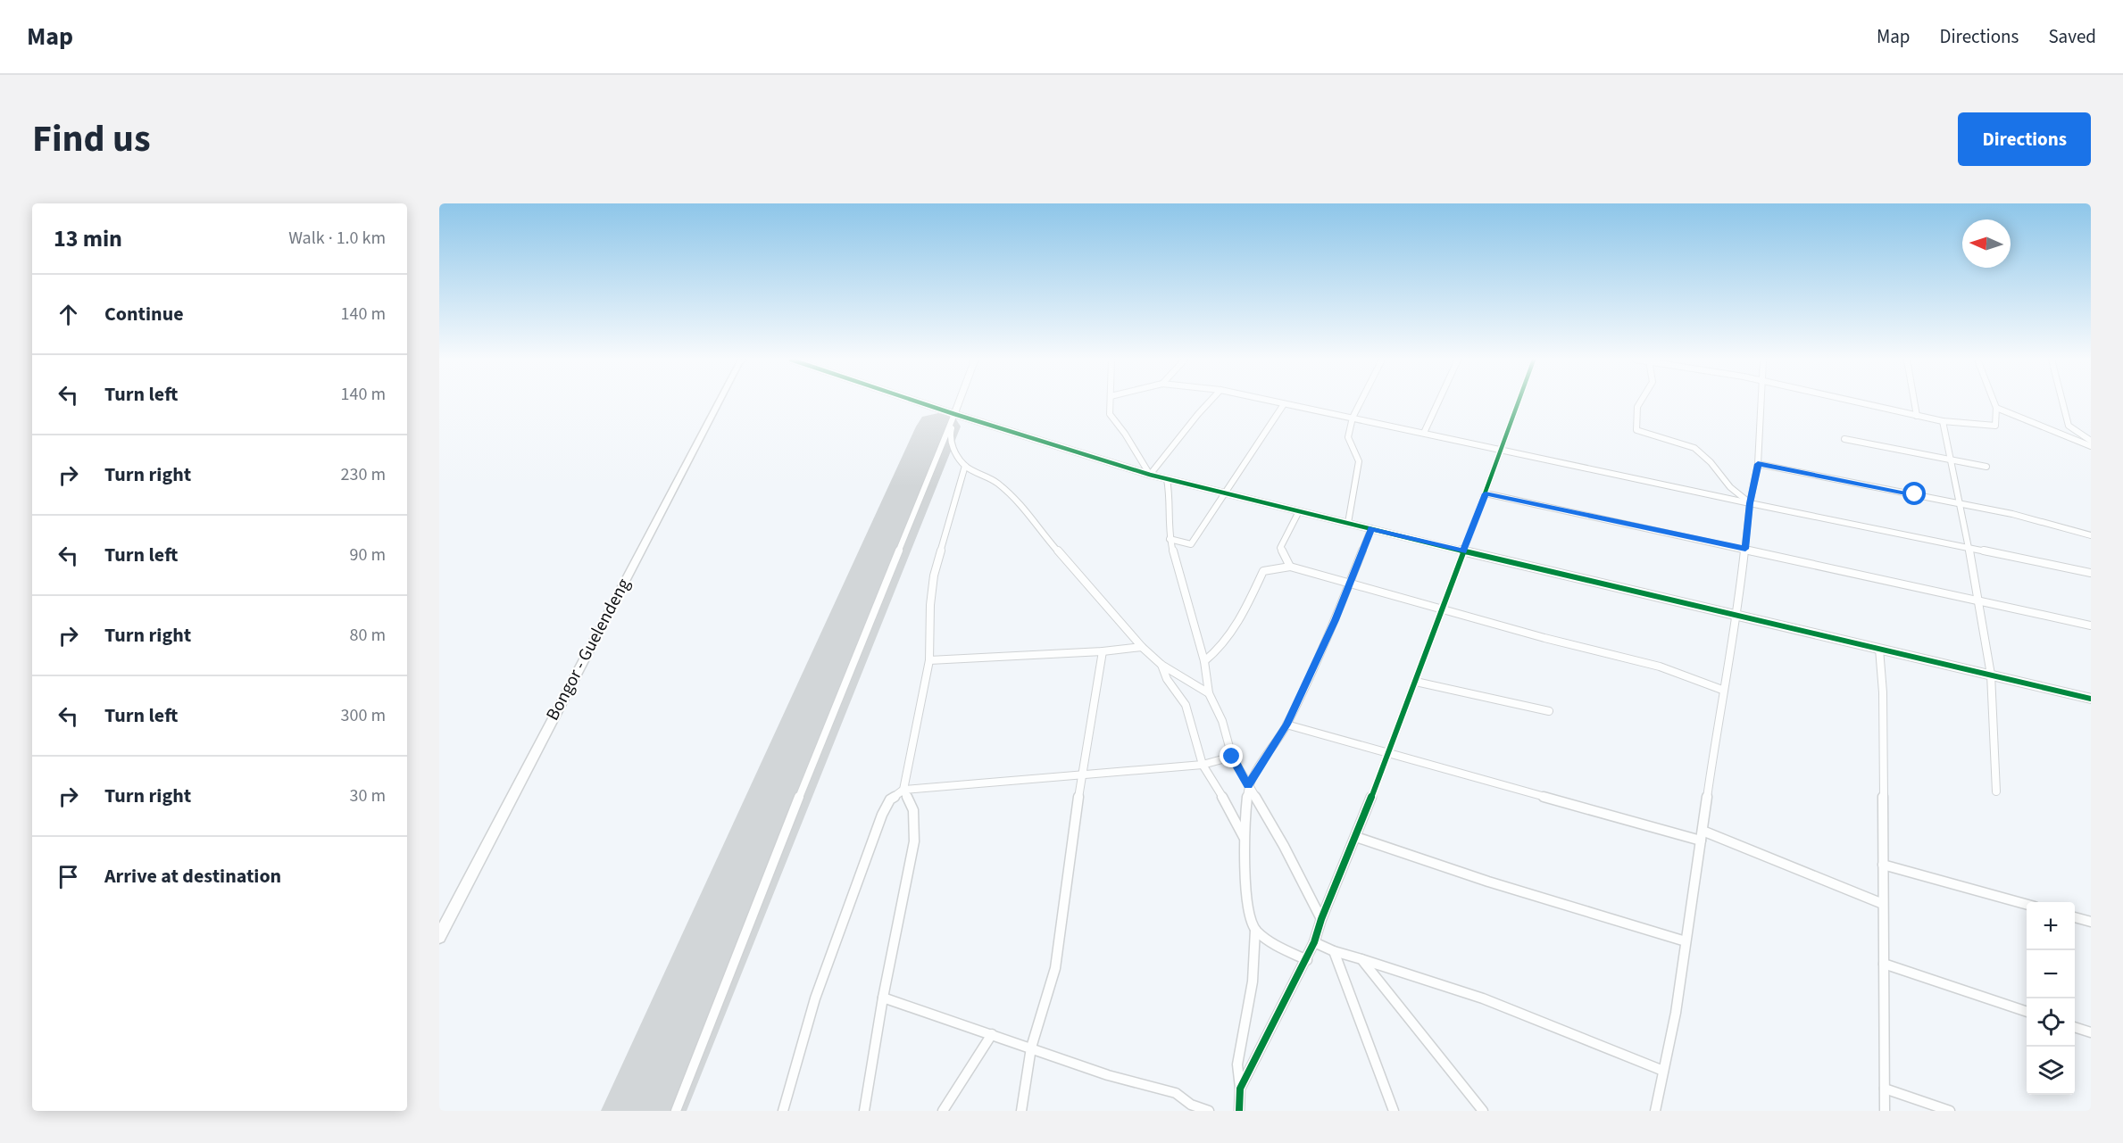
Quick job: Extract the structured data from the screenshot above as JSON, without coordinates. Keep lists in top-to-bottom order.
{
  "streets": {
    "highway": ["Bongor - Guelendeng"]
  },
  "north": "left",
  "page": {
    "header": "Map",
    "nav": ["Map", "Directions", "Saved"],
    "title": "Find us",
    "buttons": "Directions",
    "heading": ["13 min", "Walk · 1.0 km"],
    "list": [
      ["Continue", "140 m"],
      ["Turn left", "140 m"],
      ["Turn right", "230 m"],
      ["Turn left", "90 m"],
      ["Turn right", "80 m"],
      ["Turn left", "300 m"],
      ["Turn right", "30 m"],
      "Arrive at destination"
    ],
    "map_buttons": ["+", "−"]
  }
}
